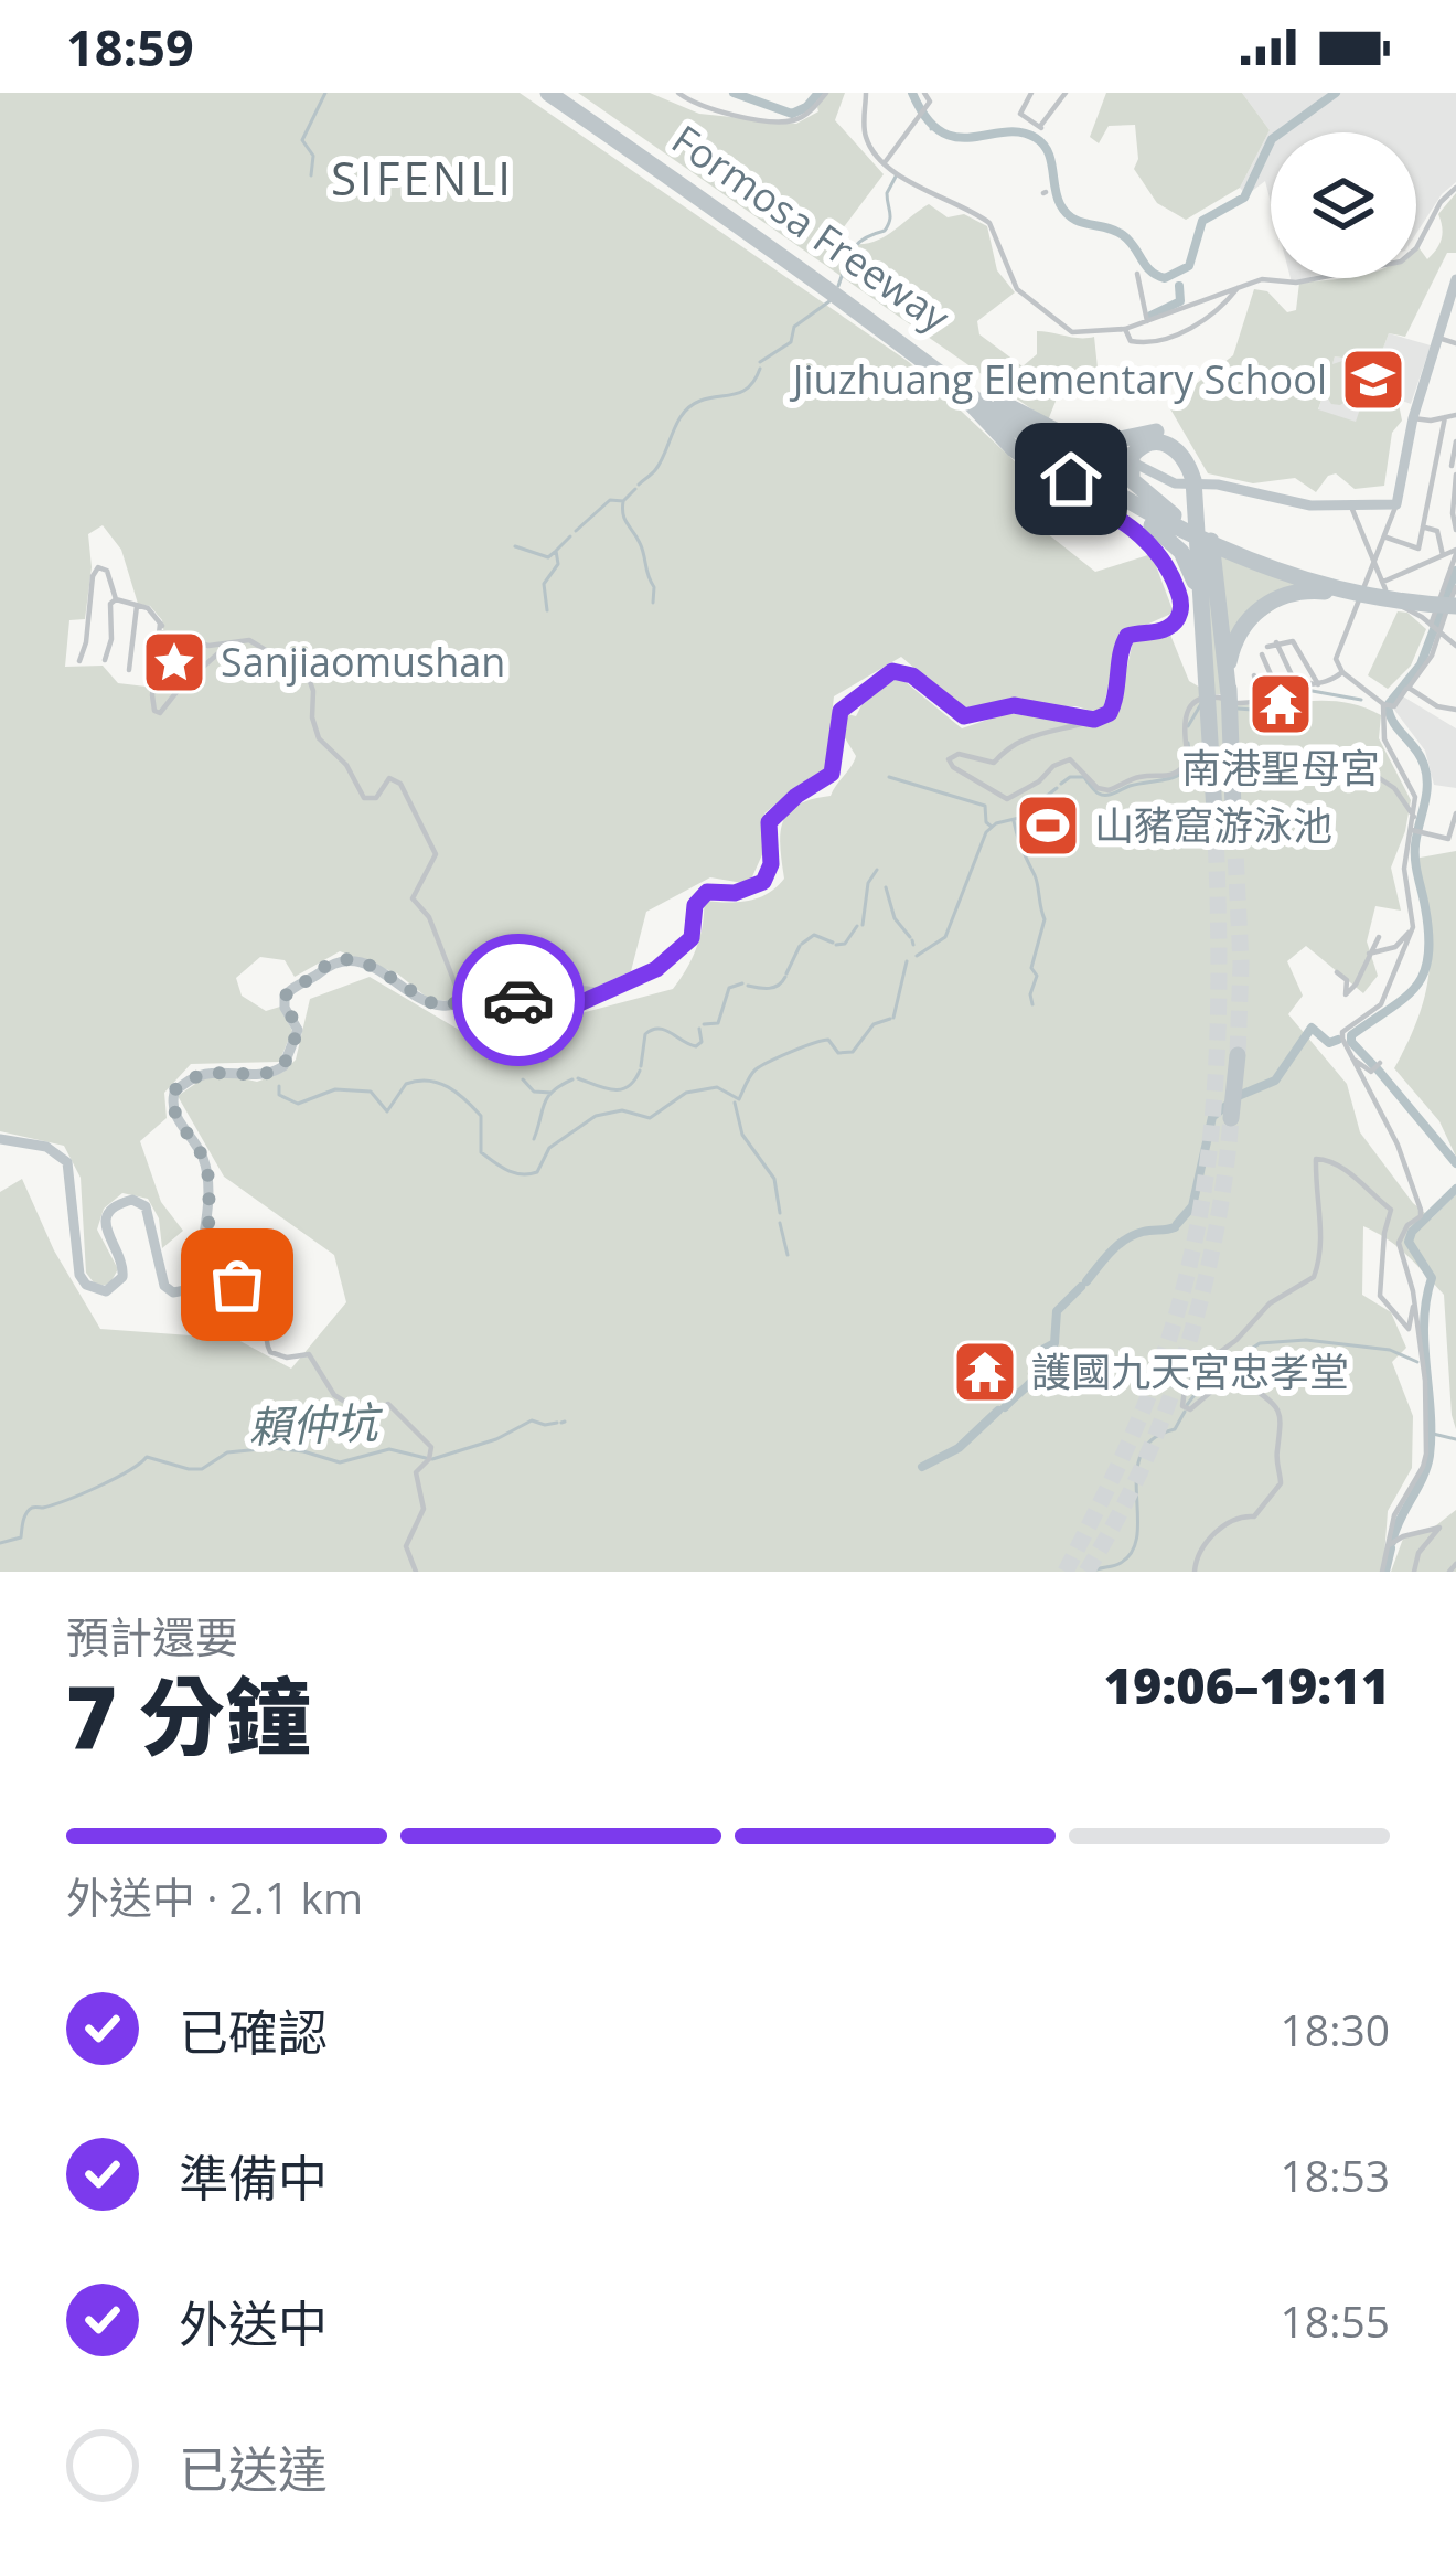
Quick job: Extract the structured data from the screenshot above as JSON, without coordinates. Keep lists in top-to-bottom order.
{
  "streets": {
    "highway": ["Formosa Freeway"]
  },
  "districts": ["SIFENLI"],
  "water": ["賴仲坑"],
  "places": {
    "school or university": ["Jiuzhuang Elementary School"],
    "place": ["Sanjiaomushan"],
    "temple": ["南港聖母宮", "護國九天宮忠孝堂"],
    "sports": ["山豬窟游泳池"]
  },
  "page": {
    "status": "18:59",
    "heading": ["7 分鐘", "預計還要", "19:06–19:11"],
    "bar": "外送中 · 2.1 km",
    "list": [
      ["已確認", "18:30"],
      ["準備中", "18:53"],
      ["外送中", "18:55"],
      "已送達"
    ]
  }
}
